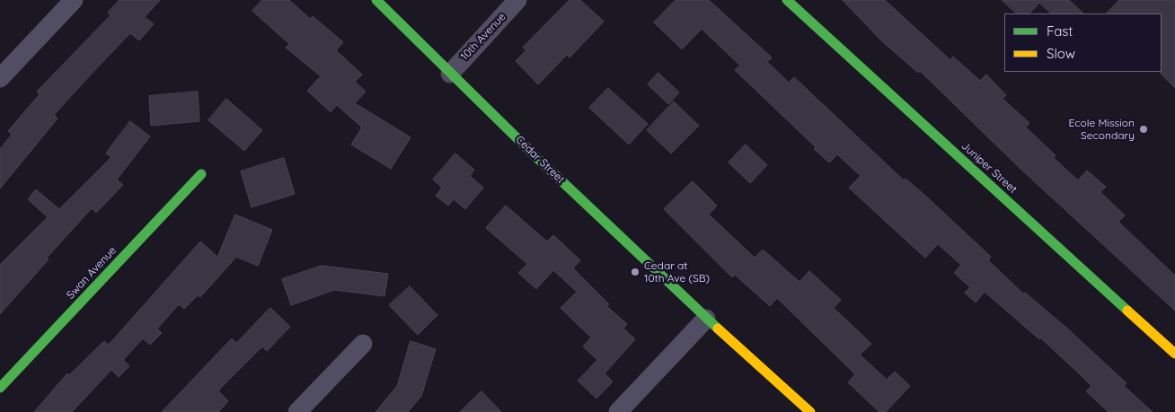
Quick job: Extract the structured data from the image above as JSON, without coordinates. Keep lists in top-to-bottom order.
{
  "streets": {
    "street": [
      "10th Avenue",
      "Cedar Street",
      "Juniper Street",
      "Swan Avenue"
    ]
  },
  "crossings": [
    ["10th Avenue", "Cedar Street"]
  ],
  "places": ["Ecole Mission Secondary", "Cedar at 10th Ave (SB)"],
  "legend": ["Fast", "Slow"]
}
